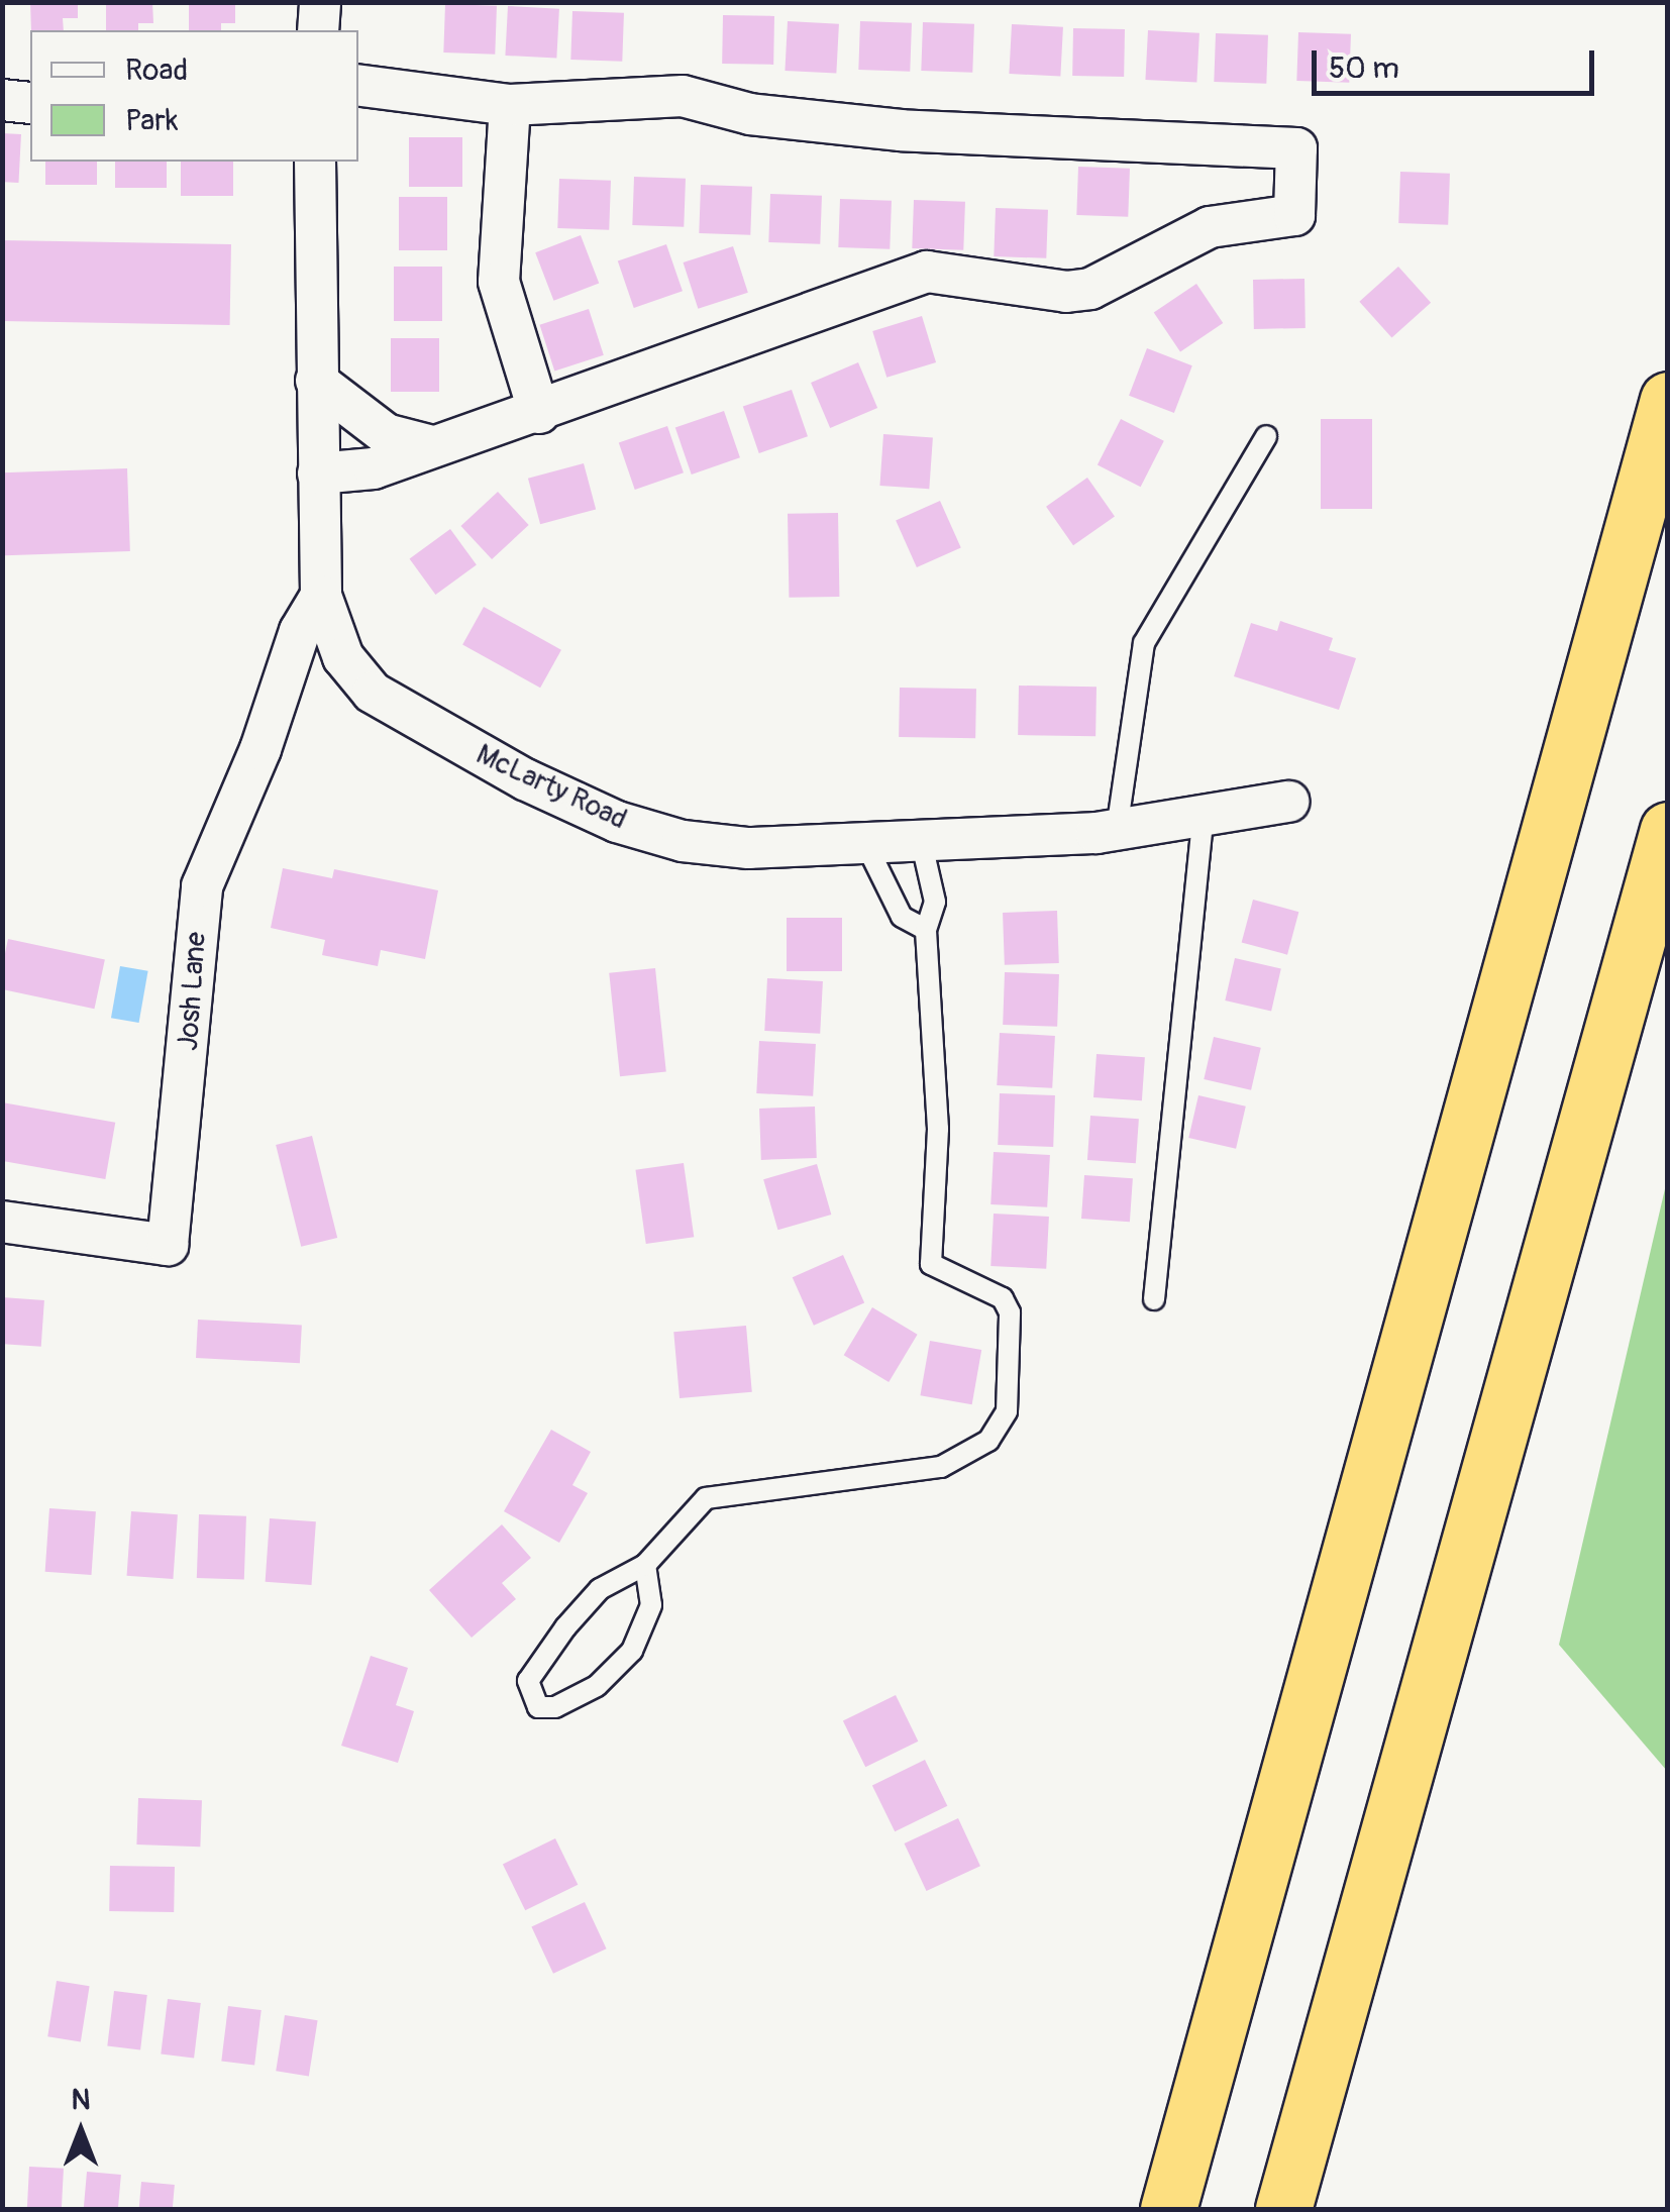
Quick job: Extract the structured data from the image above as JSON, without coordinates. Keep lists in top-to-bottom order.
{
  "streets": {
    "street": ["McLarty Road", "Josh Lane"]
  },
  "crossings": [
    ["McLarty Road", "Josh Lane"]
  ],
  "legend": ["Road", "Park"],
  "scale_bar": "50 m",
  "north": "top"
}
